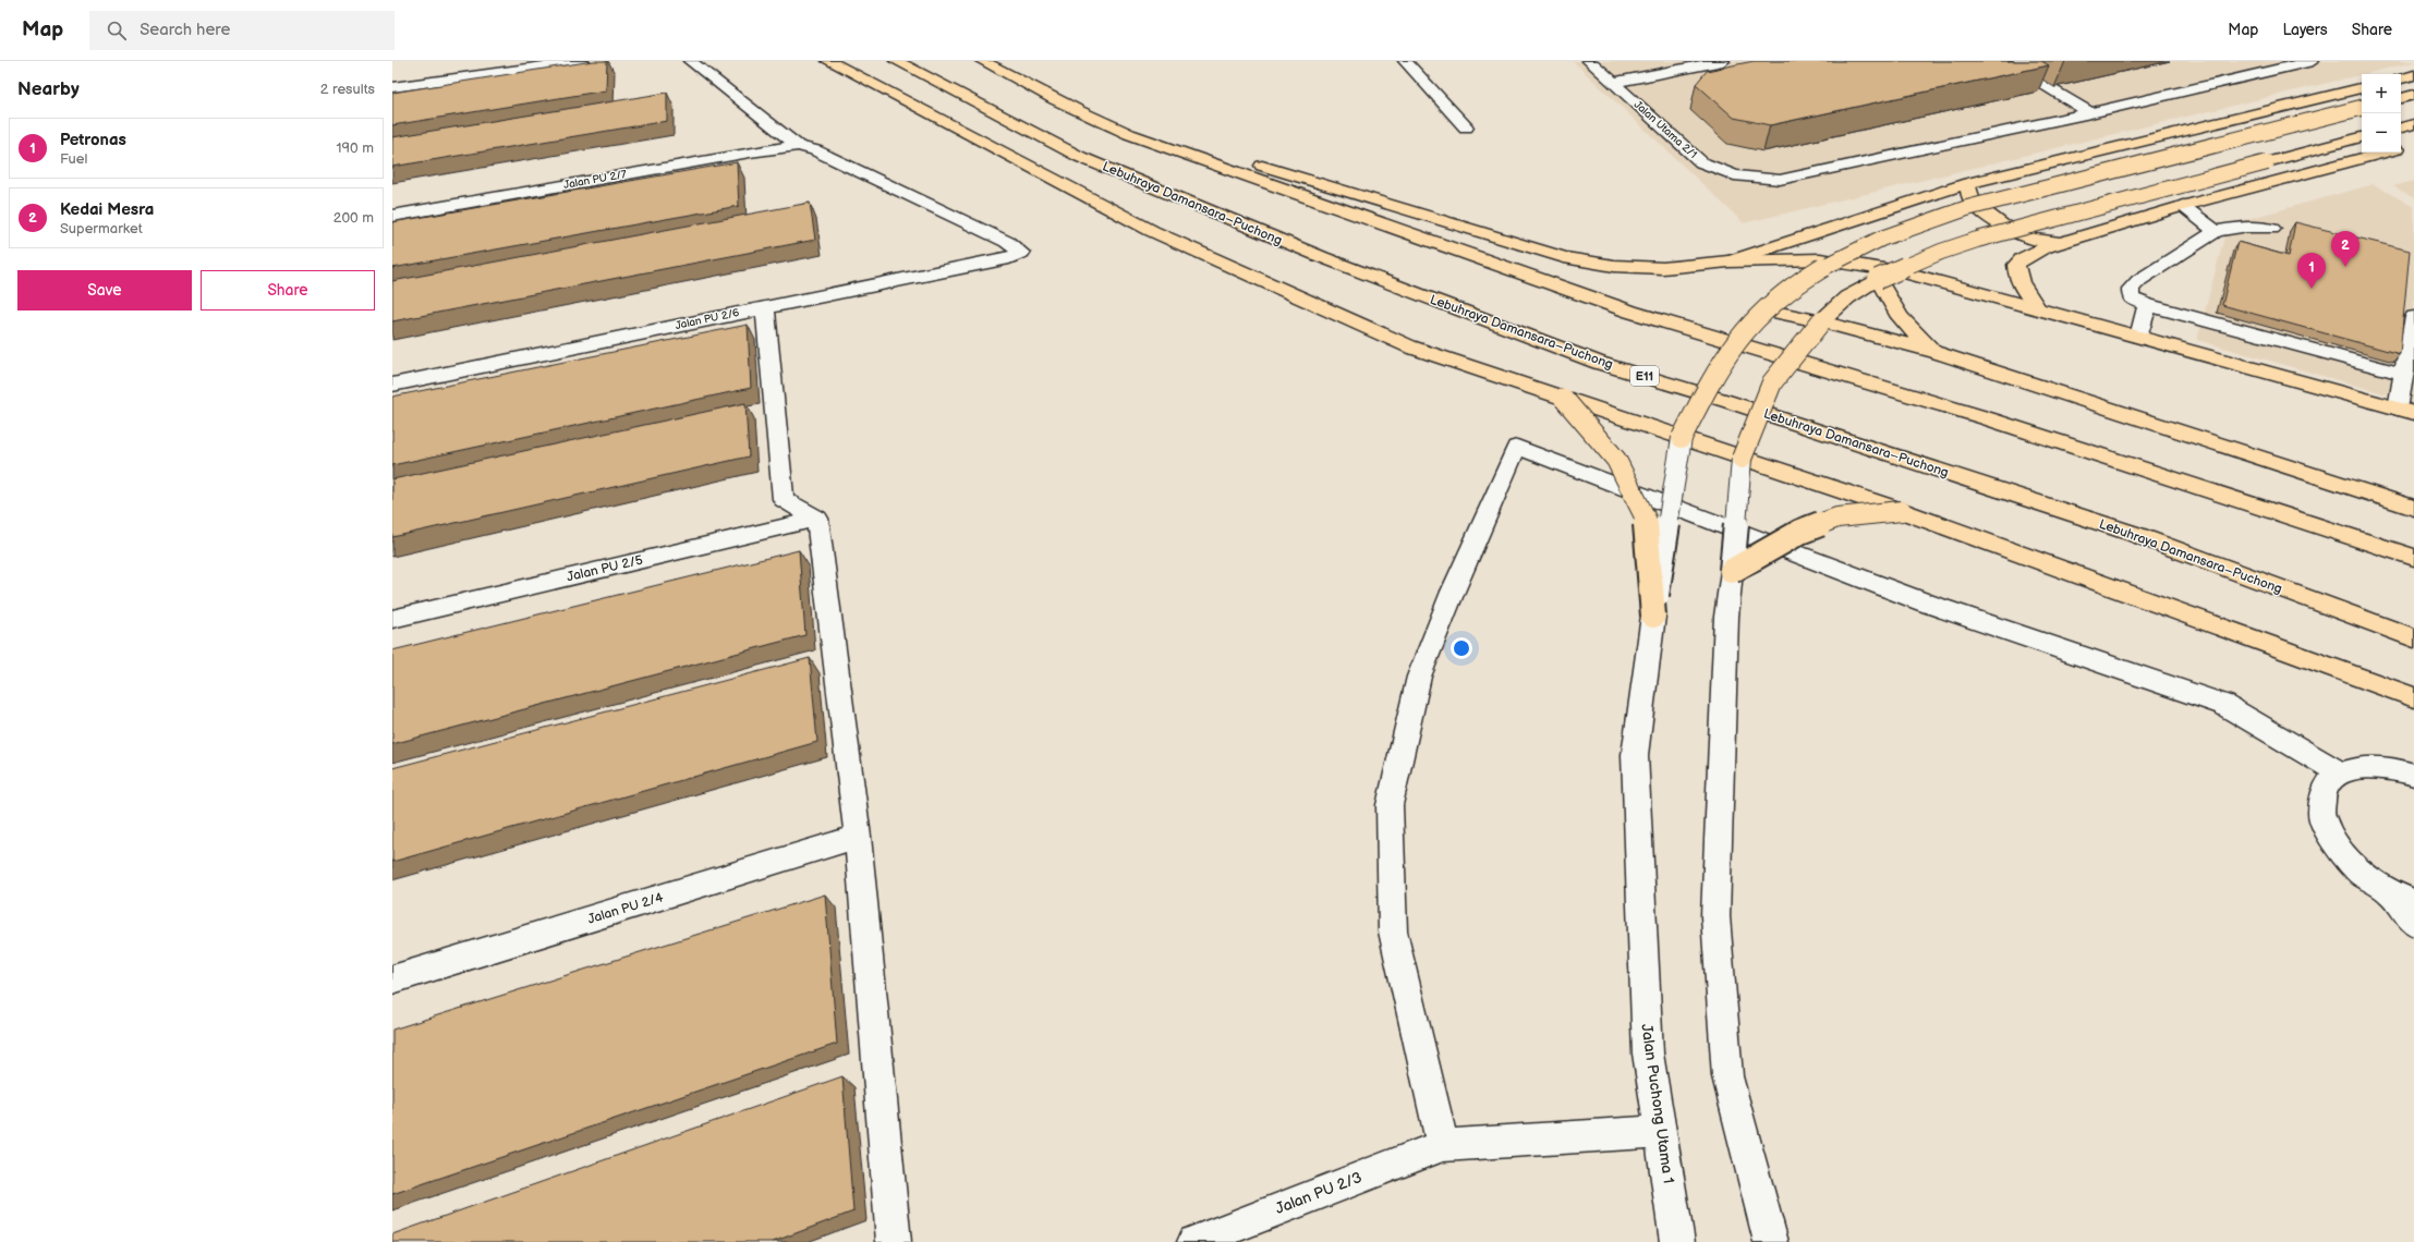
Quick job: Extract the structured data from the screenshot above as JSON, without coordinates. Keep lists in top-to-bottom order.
{
  "streets": {
    "main road": ["Lebuhraya Damansara–Puchong", "E11"],
    "street": [
      "Jalan Utama 2/1",
      "Jalan PU 2/7",
      "Jalan PU 2/6",
      "Jalan PU 2/5",
      "Jalan PU 2/4",
      "Jalan Puchong Utama 1",
      "Jalan PU 2/3"
    ]
  },
  "crossings": [
    ["Jalan PU 2/7", "Jalan PU 2/6"],
    ["Jalan Puchong Utama 1", "Jalan PU 2/3"]
  ],
  "page": {
    "header": "Map",
    "search": "Search here",
    "nav": ["Map", "Layers", "Share"],
    "heading": ["Nearby", "2 results"],
    "map_buttons": ["+", "−"],
    "list": [
      {
        "mark": "1",
        "name": "Petronas",
        "note": "Fuel",
        "value": "190 m"
      },
      {
        "mark": "2",
        "name": "Kedai Mesra",
        "note": "Supermarket",
        "value": "200 m"
      }
    ],
    "pins": ["2", "1"],
    "buttons": ["Save", "Share"]
  }
}
